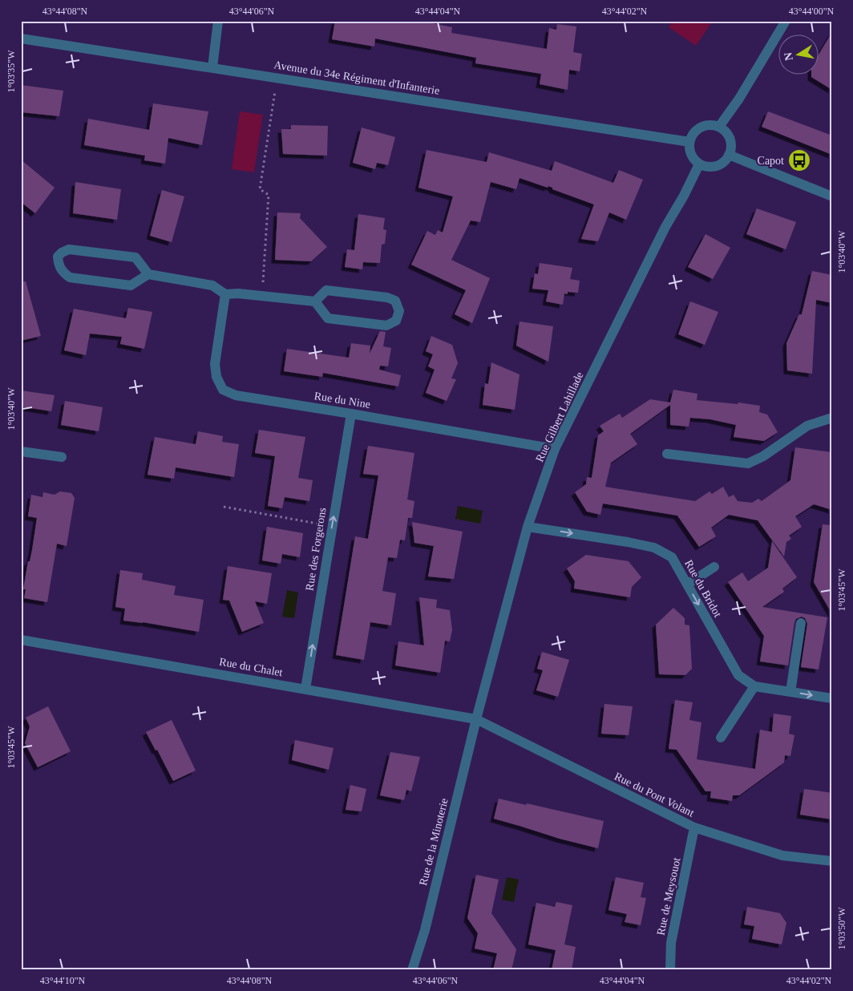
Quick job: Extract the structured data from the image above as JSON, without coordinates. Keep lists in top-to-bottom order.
{
  "streets": {
    "street": [
      "Avenue du 34e Régiment d'Infanterie",
      "Rue du Nine",
      "Rue Gilbert Lahillade",
      "Rue des Forgerons",
      "Rue du Bridot",
      "Rue du Chalet",
      "Rue du Pont Volant",
      "Rue de la Minoterie",
      "Rue de Meysouot"
    ]
  },
  "crossings": [
    ["Avenue du 34e Régiment d'Infanterie", "Rue Gilbert Lahillade"],
    ["Rue du Nine", "Rue Gilbert Lahillade"],
    ["Rue du Nine", "Rue des Forgerons"],
    ["Rue Gilbert Lahillade", "Rue du Bridot"],
    ["Rue Gilbert Lahillade", "Rue du Chalet"],
    ["Rue Gilbert Lahillade", "Rue du Pont Volant"],
    ["Rue Gilbert Lahillade", "Rue de la Minoterie"],
    ["Rue des Forgerons", "Rue du Chalet"],
    ["Rue du Chalet", "Rue du Pont Volant"],
    ["Rue du Chalet", "Rue de la Minoterie"],
    ["Rue du Pont Volant", "Rue de la Minoterie"],
    ["Rue du Pont Volant", "Rue de Meysouot"]
  ],
  "one_way": ["Rue des Forgerons", "Rue du Bridot"],
  "places": {
    "bus stop": ["Capot"]
  },
  "north": "left",
  "coordinates": [
    "43°44'08\"N",
    "43°44'06\"N",
    "43°44'04\"N",
    "43°44'02\"N",
    "43°44'00\"N",
    "1°03'35\"W",
    "1°03'40\"W",
    "1°03'45\"W",
    "1°03'50\"W",
    "43°44'10\"N"
  ]
}
